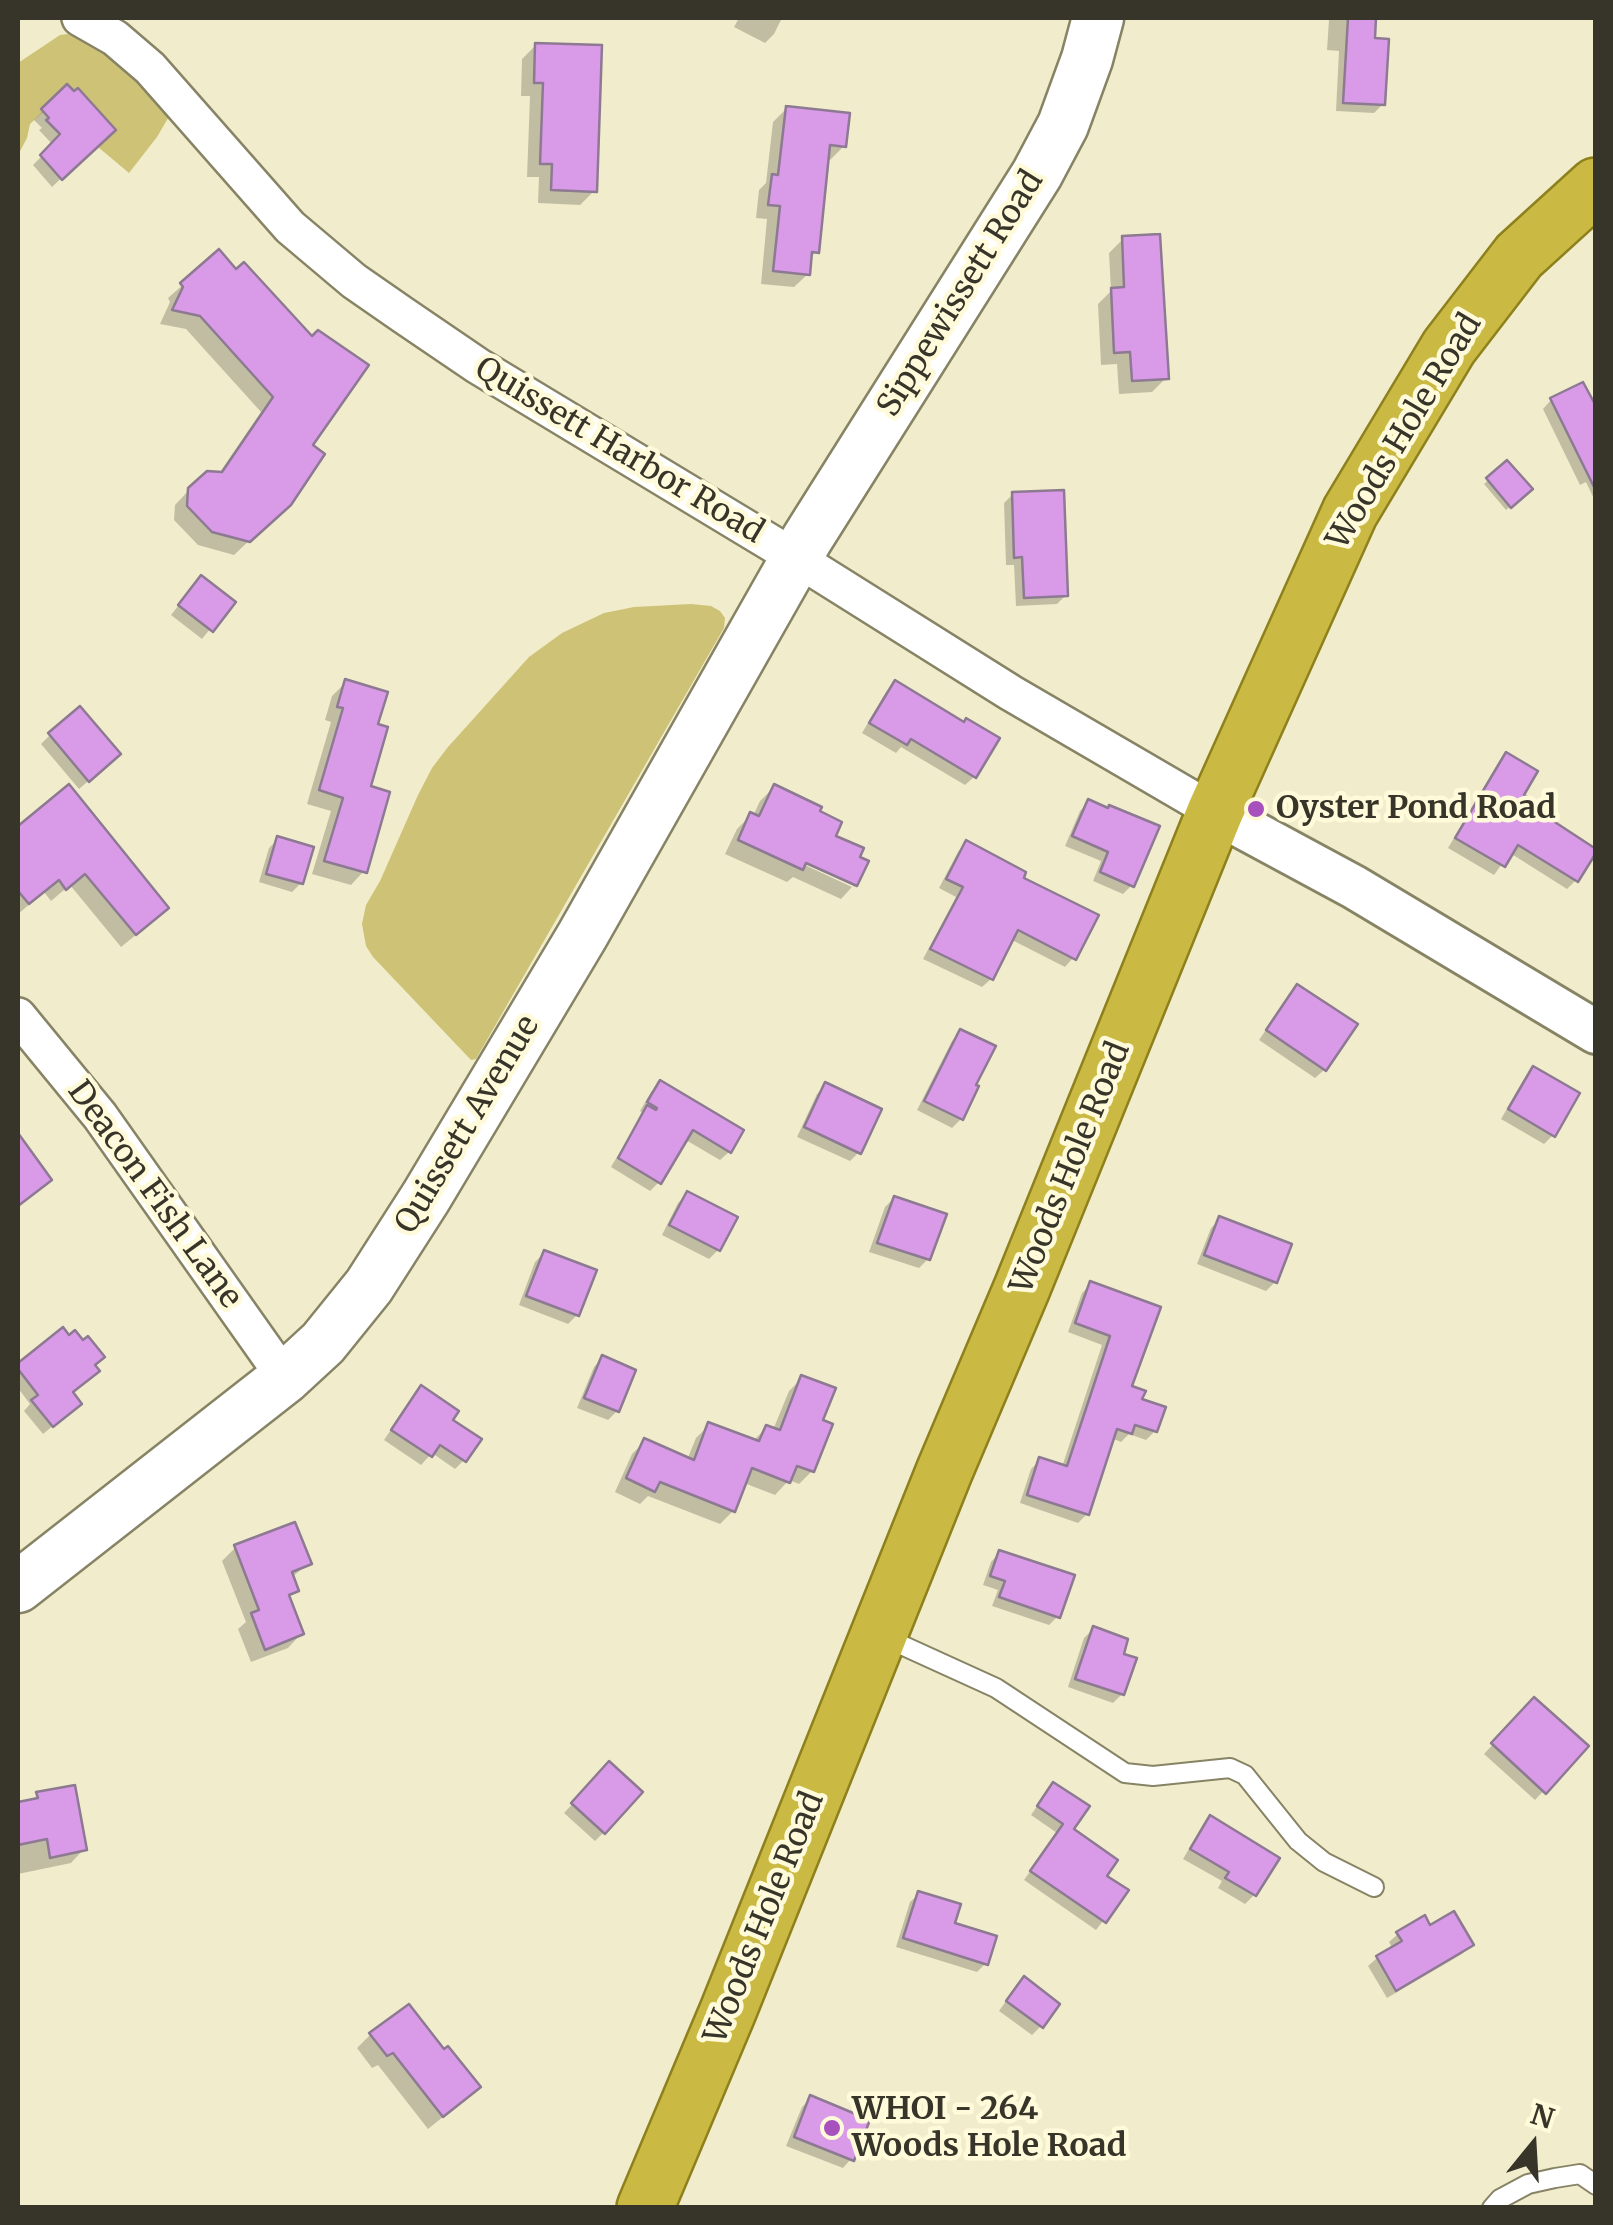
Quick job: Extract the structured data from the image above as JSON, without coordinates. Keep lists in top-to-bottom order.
{
  "streets": {
    "highway": ["Woods Hole Road"],
    "main road": ["Sippewissett Road", "Quissett Avenue"],
    "street": ["Quissett Harbor Road", "Deacon Fish Lane"]
  },
  "crossings": [
    ["Sippewissett Road", "Quissett Harbor Road"],
    ["Sippewissett Road", "Quissett Avenue"],
    ["Woods Hole Road", "Quissett Harbor Road"],
    ["Quissett Harbor Road", "Quissett Avenue"],
    ["Quissett Avenue", "Deacon Fish Lane"]
  ],
  "places": ["Oyster Pond Road", "WHOI - 264 Woods Hole Road"],
  "north": "top"
}
